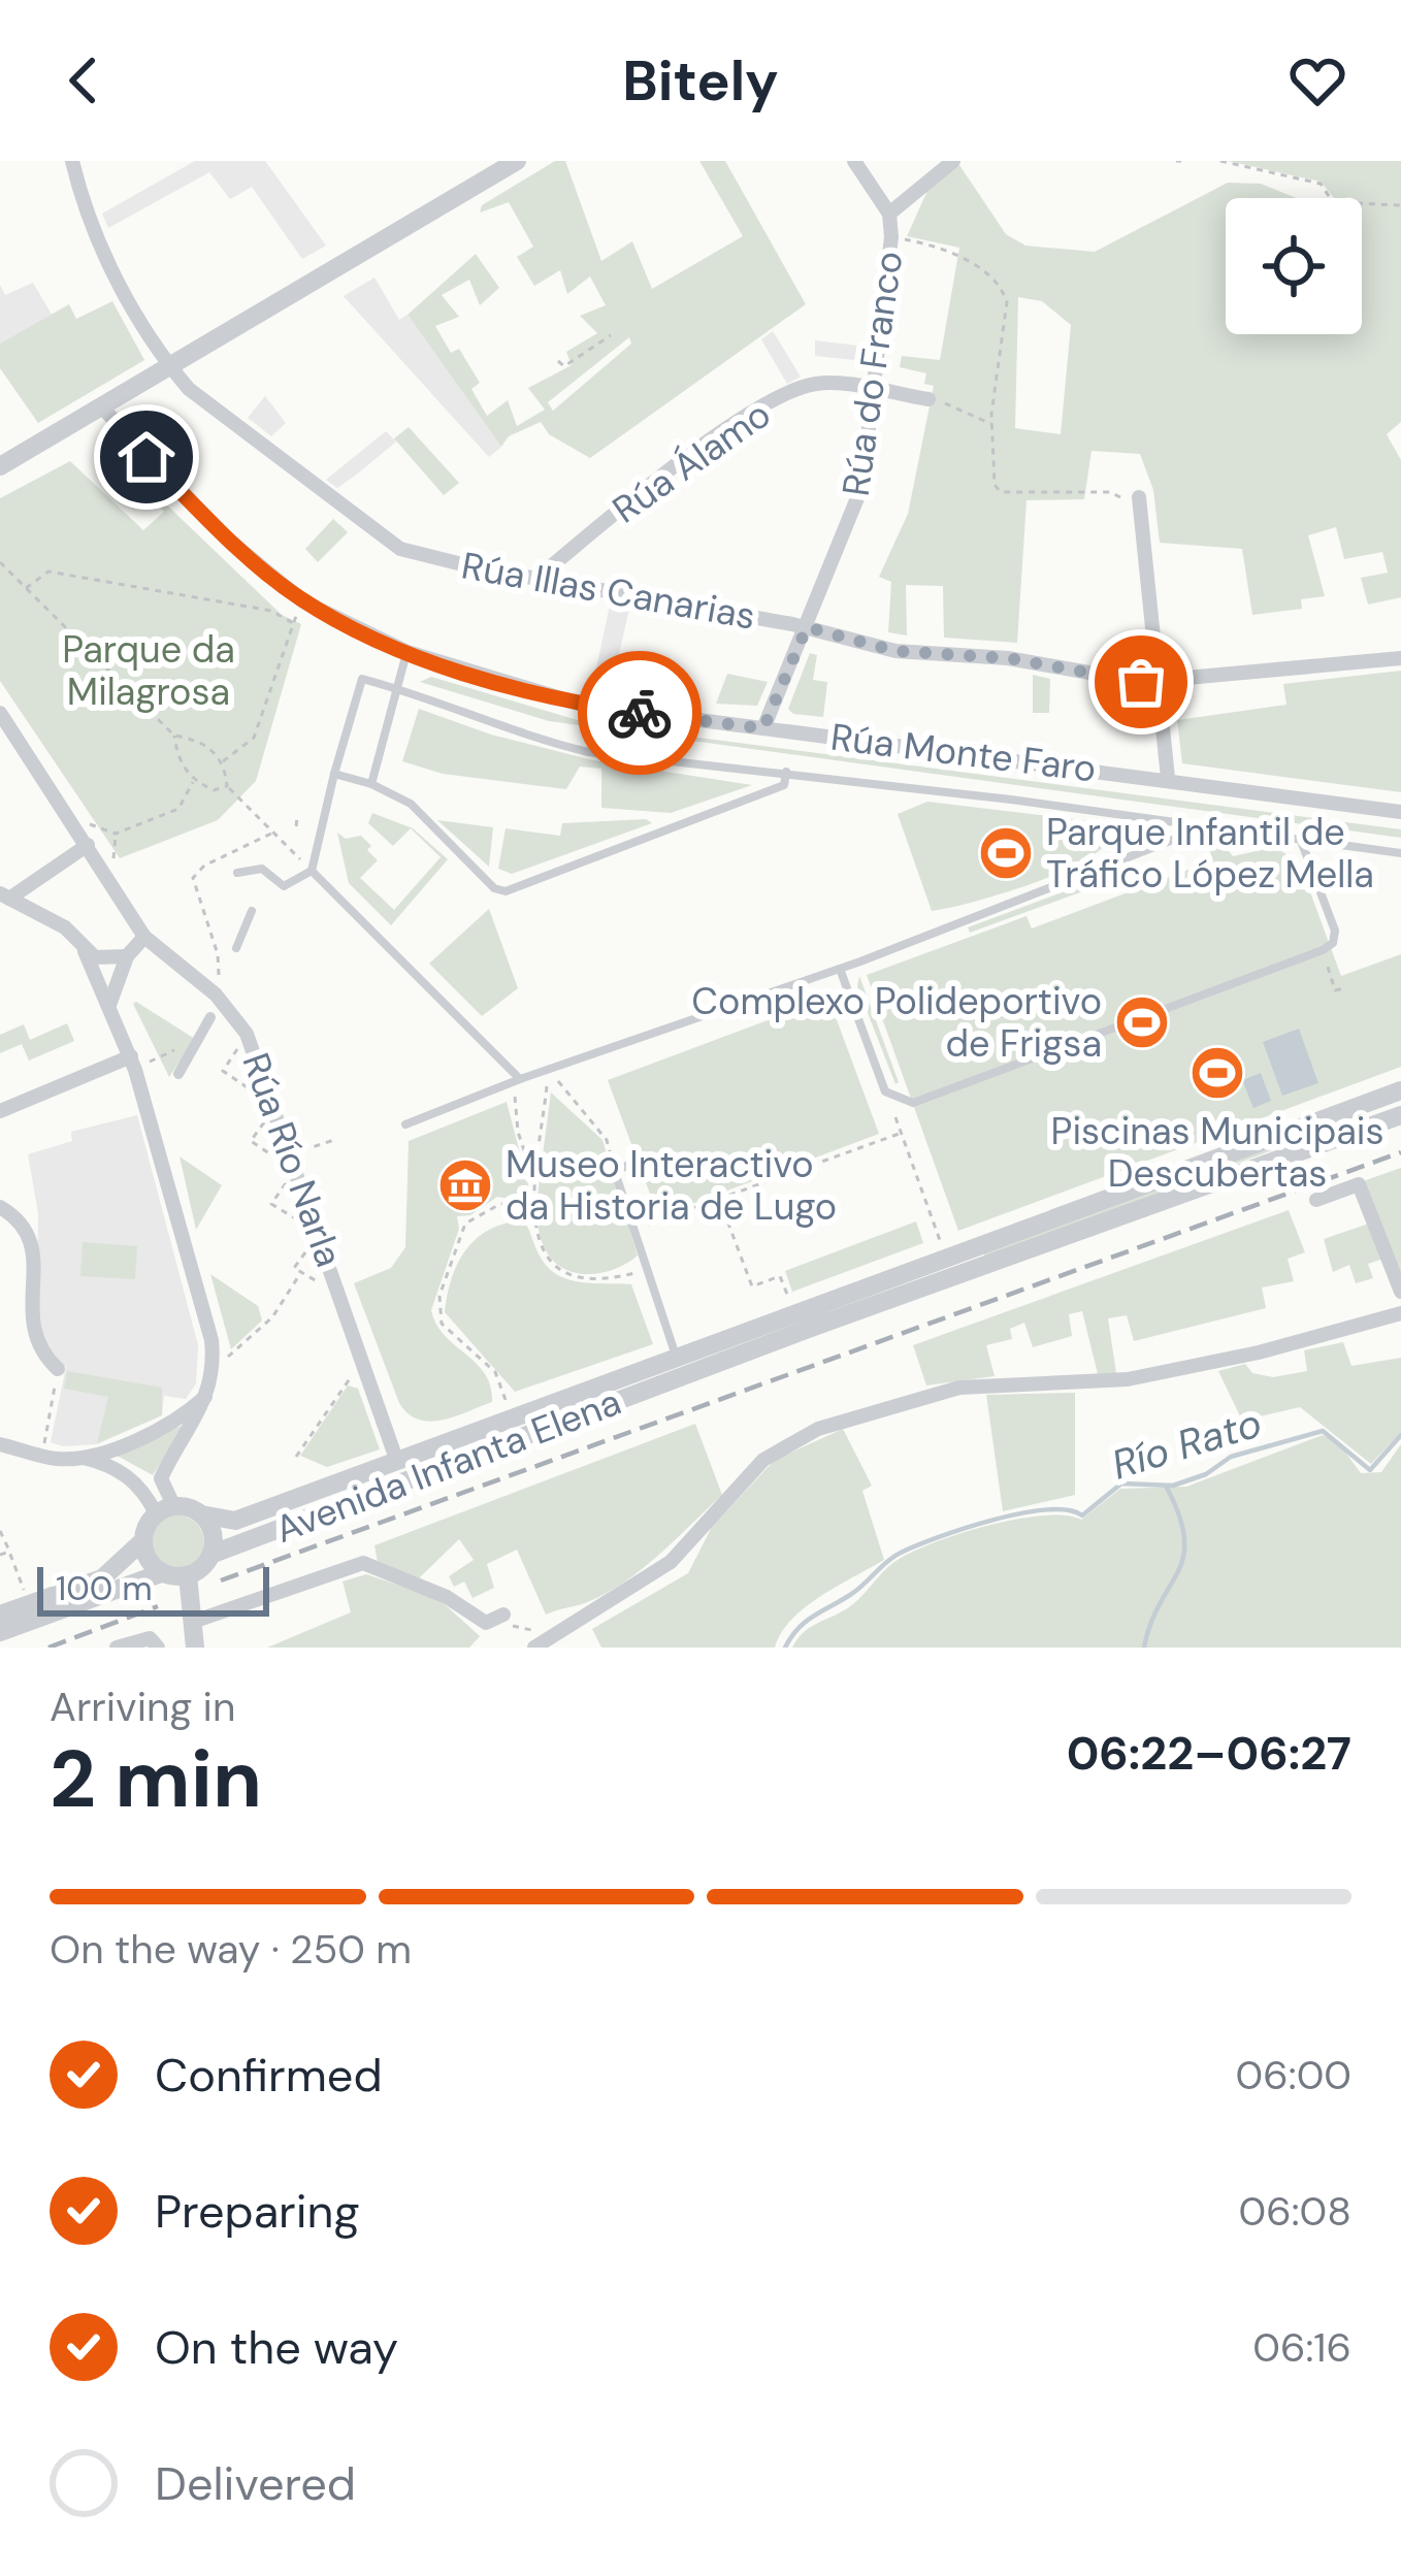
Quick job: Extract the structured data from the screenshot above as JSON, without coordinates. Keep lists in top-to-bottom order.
{
  "streets": {
    "street": [
      "Rúa do Franco",
      "Rúa Álamo",
      "Rúa Illas Canarias",
      "Rúa Monte Faro",
      "Rúa Río Narla",
      "Avenida Infanta Elena"
    ]
  },
  "crossings": [
    ["Rúa do Franco", "Rúa Álamo"],
    ["Rúa do Franco", "Rúa Illas Canarias"],
    ["Rúa do Franco", "Rúa Monte Faro"],
    ["Rúa Álamo", "Rúa Illas Canarias"],
    ["Rúa Río Narla", "Avenida Infanta Elena"]
  ],
  "water": ["Río Rato"],
  "parks": ["Parque da Milagrosa"],
  "places": {
    "sports": ["Parque Infantil de Tráfico López Mella", "Complexo Polideportivo de Frigsa", "Piscinas Municipais Descubertas"],
    "museum": ["Museo Interactivo da Historia de Lugo"]
  },
  "scale_bar": "100 m",
  "page": {
    "header": "Bitely",
    "scale": "100 m",
    "heading": ["2 min", "Arriving in", "06:22–06:27"],
    "bar": "On the way · 250 m",
    "list": [
      ["Confirmed", "06:00"],
      ["Preparing", "06:08"],
      ["On the way", "06:16"],
      "Delivered"
    ]
  }
}
